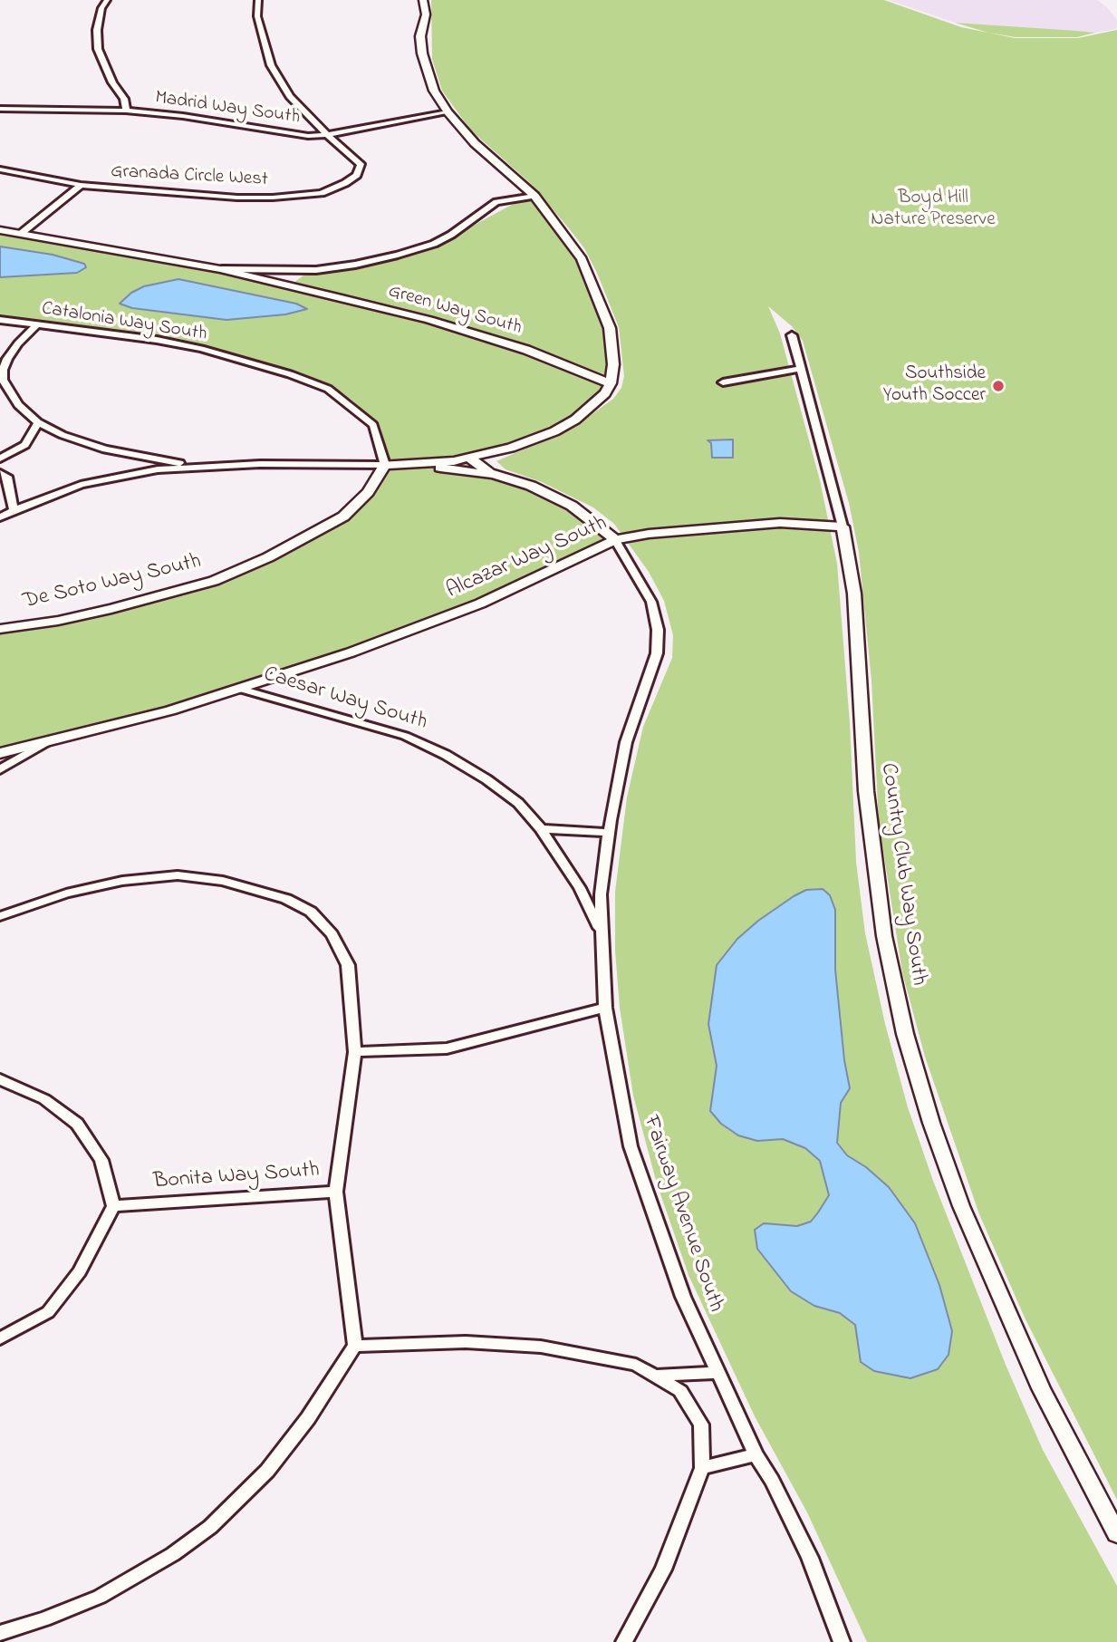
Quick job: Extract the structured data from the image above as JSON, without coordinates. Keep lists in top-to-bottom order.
{
  "streets": {
    "street": [
      "Madrid Way South",
      "Granada Circle West",
      "Green Way South",
      "Catalonia Way South",
      "Alcazar Way South",
      "De Soto Way South",
      "Caesar Way South",
      "Country Club Way South",
      "Bonita Way South",
      "Fairway Avenue South"
    ]
  },
  "crossings": [
    ["Madrid Way South", "Granada Circle West"],
    ["Catalonia Way South", "De Soto Way South"],
    ["Alcazar Way South", "Caesar Way South"],
    ["Alcazar Way South", "Country Club Way South"],
    ["Alcazar Way South", "Fairway Avenue South"],
    ["Caesar Way South", "Fairway Avenue South"]
  ],
  "parks": ["Boyd Hill Nature Preserve"],
  "places": ["Southside Youth Soccer"]
}
